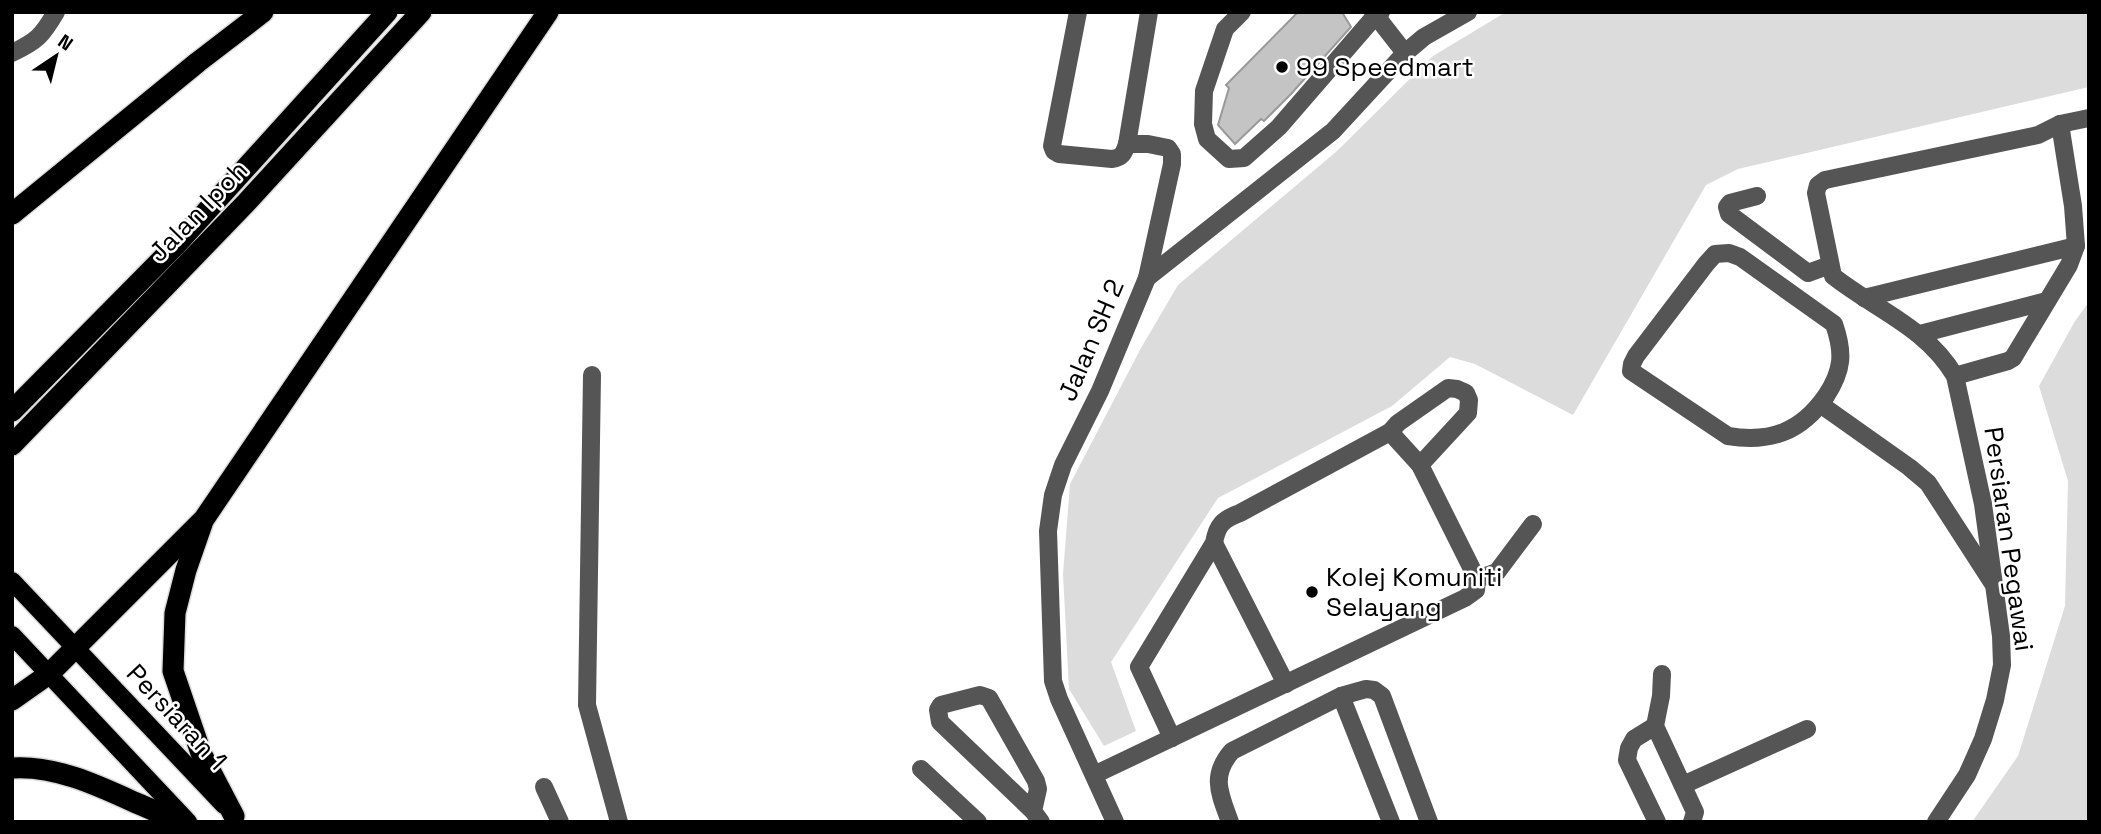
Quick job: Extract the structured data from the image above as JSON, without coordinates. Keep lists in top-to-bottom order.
{
  "streets": {
    "highway": ["Jalan Ipoh"],
    "main road": ["Persiaran 1"],
    "street": ["Jalan SH 2", "Persiaran Pegawai"]
  },
  "places": ["99 Speedmart", "Kolej Komuniti Selayang"],
  "north": "top right"
}
